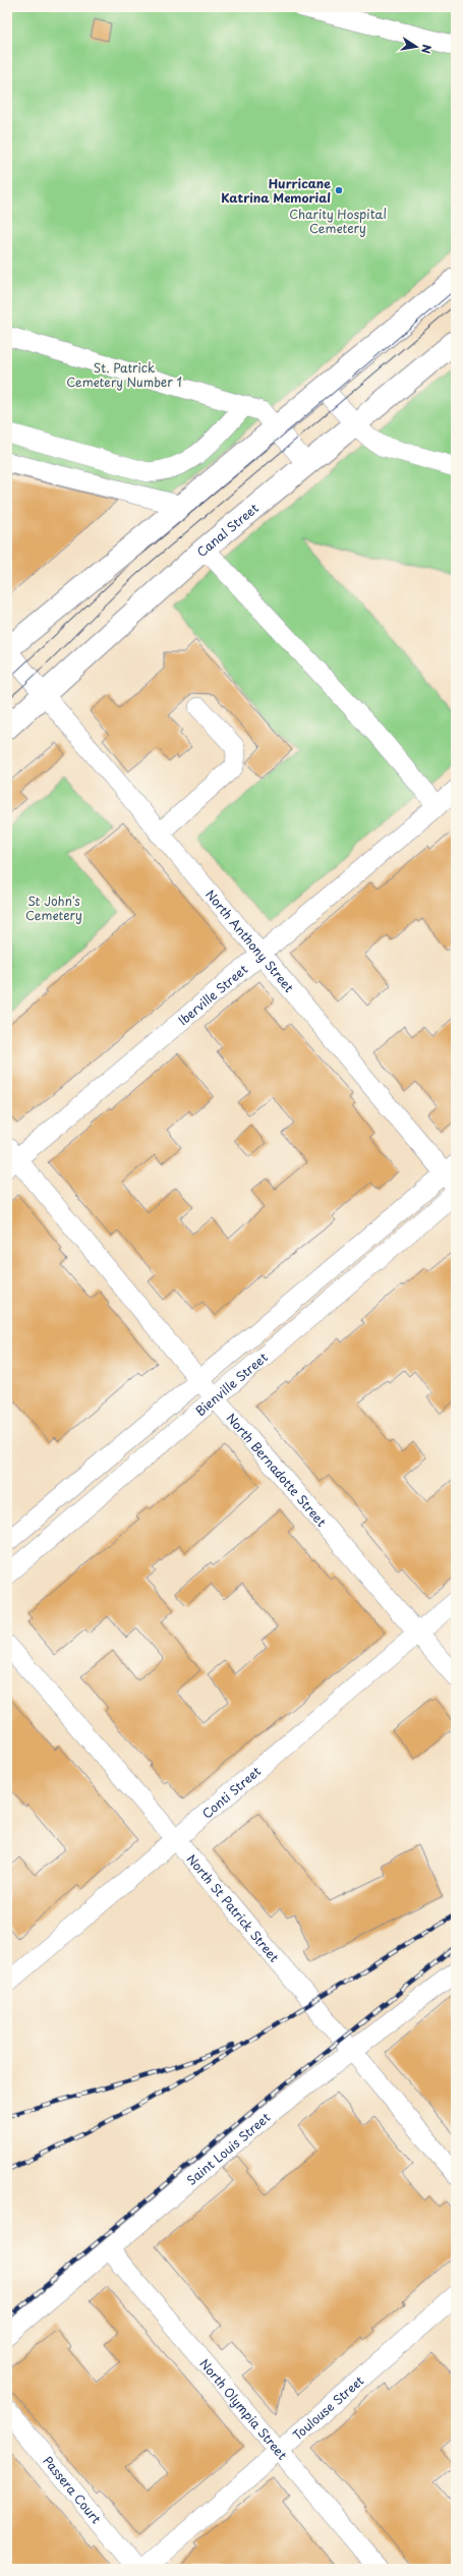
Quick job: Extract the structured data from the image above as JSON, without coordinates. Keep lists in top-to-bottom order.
{
  "streets": {
    "main road": ["Canal Street"],
    "street": [
      "North Anthony Street",
      "Iberville Street",
      "Bienville Street",
      "North Bernadotte Street",
      "Conti Street",
      "North St Patrick Street",
      "Saint Louis Street",
      "Toulouse Street",
      "North Olympia Street",
      "Passera Court"
    ]
  },
  "crossings": [
    ["Canal Street", "North Anthony Street"],
    ["North Anthony Street", "Iberville Street"],
    ["North Anthony Street", "Bienville Street"],
    ["Iberville Street", "North Bernadotte Street"],
    ["Bienville Street", "North Bernadotte Street"],
    ["North Bernadotte Street", "Conti Street"],
    ["Conti Street", "North St Patrick Street"],
    ["North St Patrick Street", "Saint Louis Street"],
    ["Saint Louis Street", "North Olympia Street"],
    ["Toulouse Street", "North Olympia Street"]
  ],
  "parks": ["Charity Hospital Cemetery", "St. Patrick Cemetery Number 1", "St John's Cemetery"],
  "places": ["Hurricane Katrina Memorial"],
  "north": "right"
}
